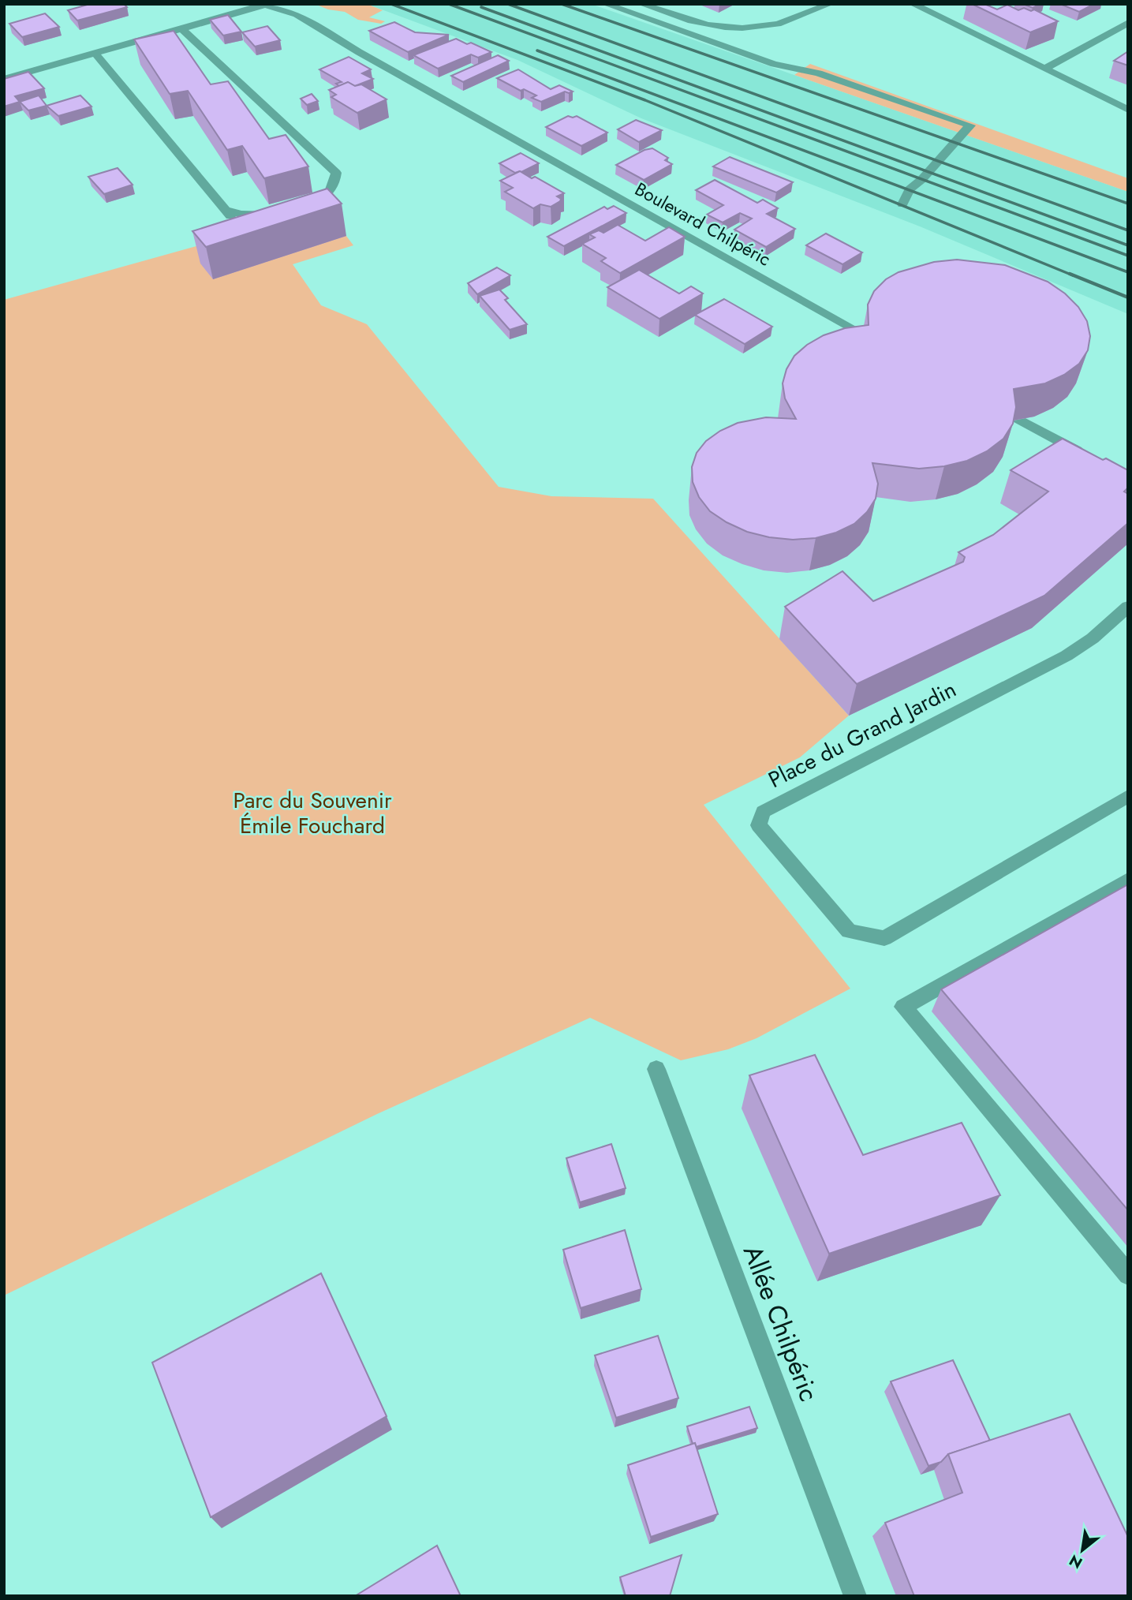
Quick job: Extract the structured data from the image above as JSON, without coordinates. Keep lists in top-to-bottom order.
{
  "streets": {
    "street": ["Boulevard Chilpéric", "Place du Grand Jardin", "Allée Chilpéric"]
  },
  "parks": ["Parc du Souvenir Émile Fouchard"],
  "north": "bottom left"
}
